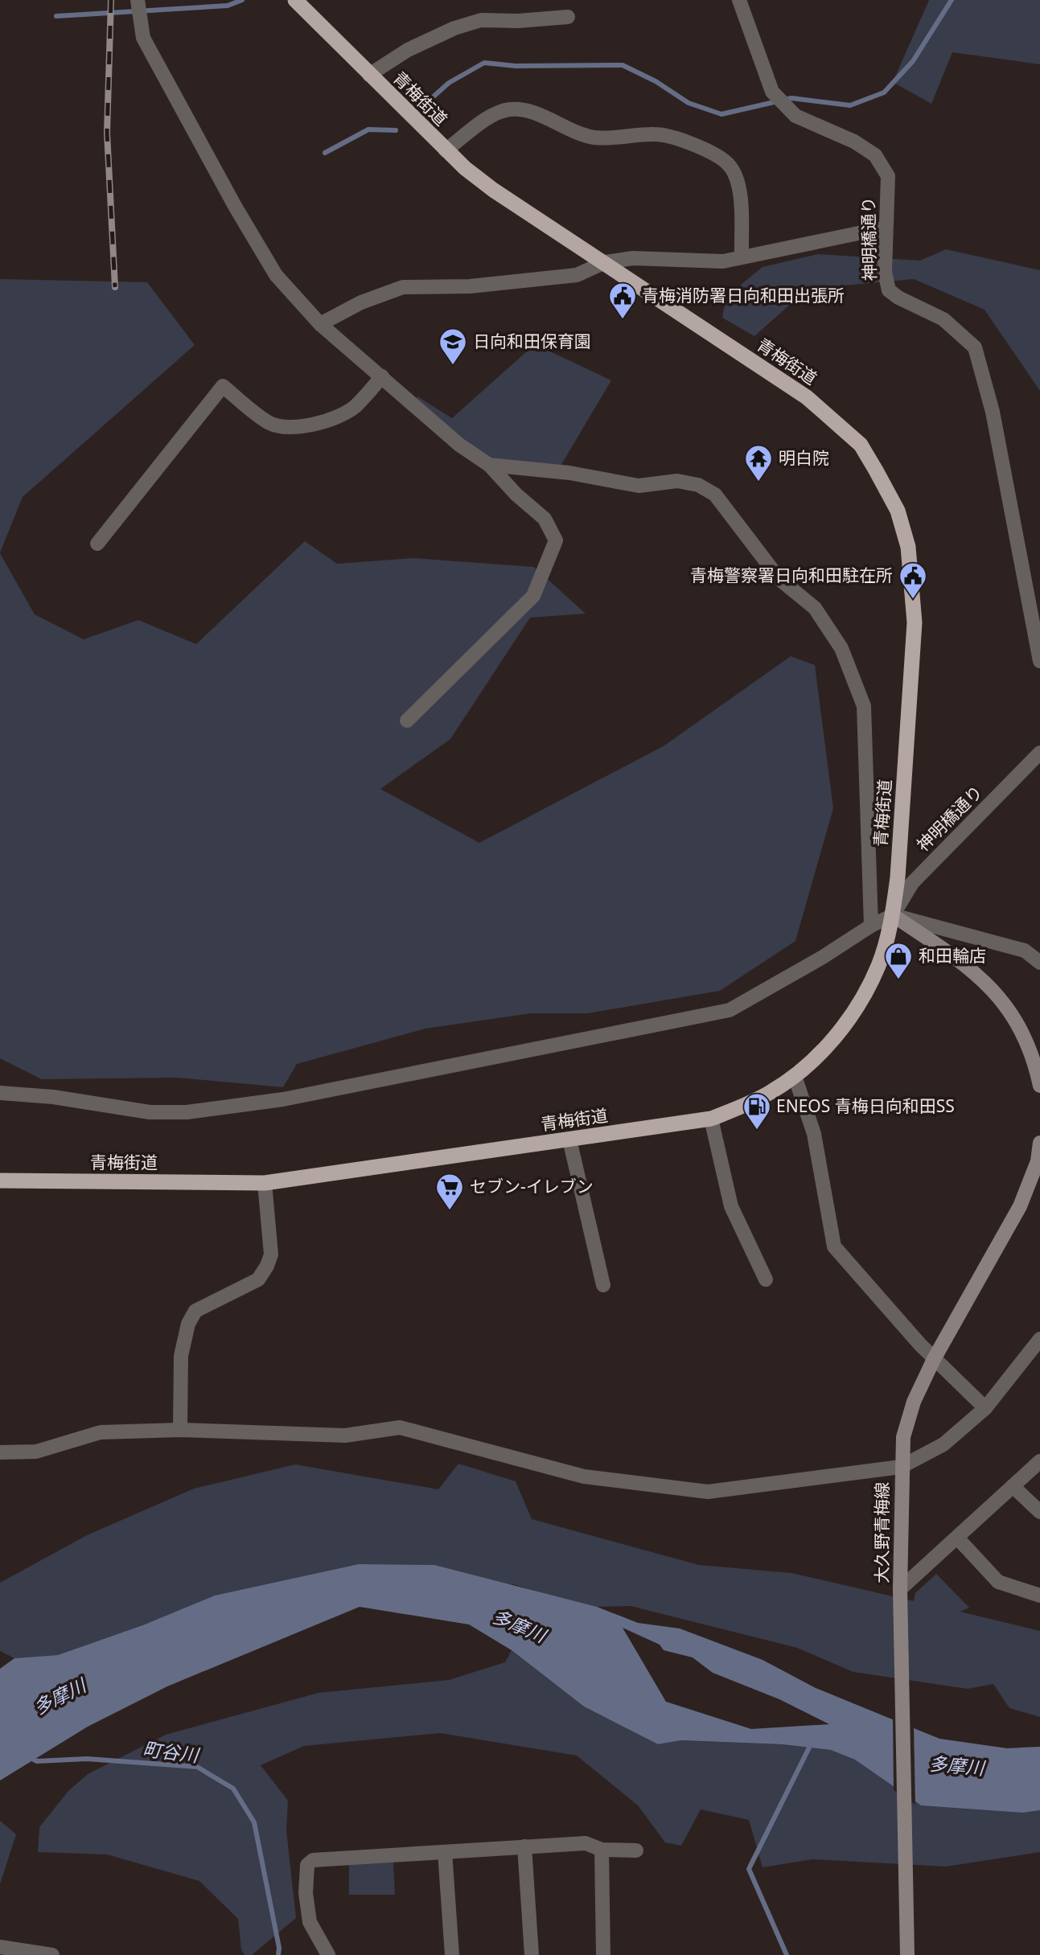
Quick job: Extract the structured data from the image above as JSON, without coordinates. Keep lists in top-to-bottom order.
{
  "streets": {
    "highway": ["青梅街道"],
    "main road": ["大久野青梅線"],
    "street": ["神明橋通り"]
  },
  "crossings": [
    ["青梅街道", "神明橋通り"]
  ],
  "water": ["多摩川", "町谷川"],
  "places": {
    "public building": ["青梅消防署日向和田出張所", "青梅警察署日向和田駐在所"],
    "school or university": ["日向和田保育園"],
    "temple": ["明白院"],
    "shop": ["和田輪店"],
    "fuel station": ["ENEOS 青梅日向和田SS"],
    "supermarket": ["セブン-イレブン"]
  }
}
